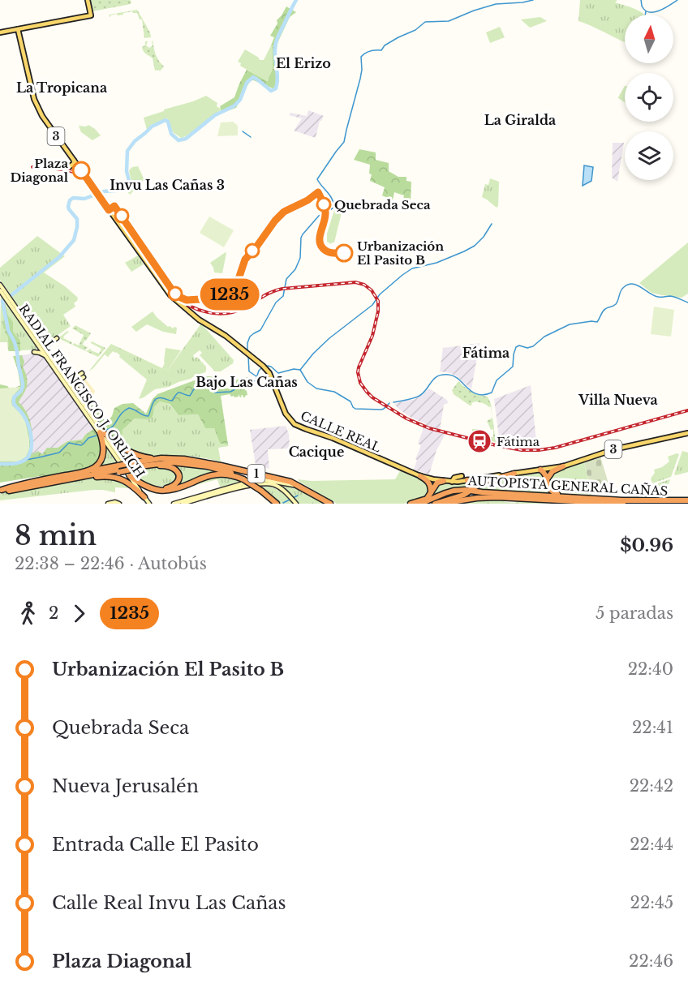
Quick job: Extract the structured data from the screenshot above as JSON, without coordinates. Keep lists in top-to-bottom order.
{
  "streets": {
    "highway": ["1", "AUTOPISTA GENERAL CAÑAS"],
    "main road": ["3", "RADIAL FRANCISCO J. ORLICH", "CALLE REAL"]
  },
  "crossings": [
    ["RADIAL FRANCISCO J. ORLICH", "1"]
  ],
  "districts": [
    "El Erizo",
    "La Tropicana",
    "La Giralda",
    "Invu Las Cañas 3",
    "Fátima",
    "Bajo Las Cañas",
    "Villa Nueva",
    "Cacique"
  ],
  "places": {
    "other": ["Plaza Diagonal", "Quebrada Seca", "Urbanización El Pasito B"],
    "station": ["Fátima"]
  },
  "lines": ["bus line 1235"],
  "north": "top",
  "page": {
    "on_map": "1235",
    "heading": ["8 min", "22:38 – 22:46 · Autobús", "$0.96"],
    "legs": ["2", "1235", "5 paradas"],
    "list": [
      {
        "name": "Urbanización El Pasito B",
        "value": "22:40"
      },
      {
        "name": "Quebrada Seca",
        "value": "22:41"
      },
      {
        "name": "Nueva Jerusalén",
        "value": "22:42"
      },
      {
        "name": "Entrada Calle El Pasito",
        "value": "22:44"
      },
      {
        "name": "Calle Real Invu Las Cañas",
        "value": "22:45"
      },
      {
        "name": "Plaza Diagonal",
        "value": "22:46"
      }
    ]
  }
}
